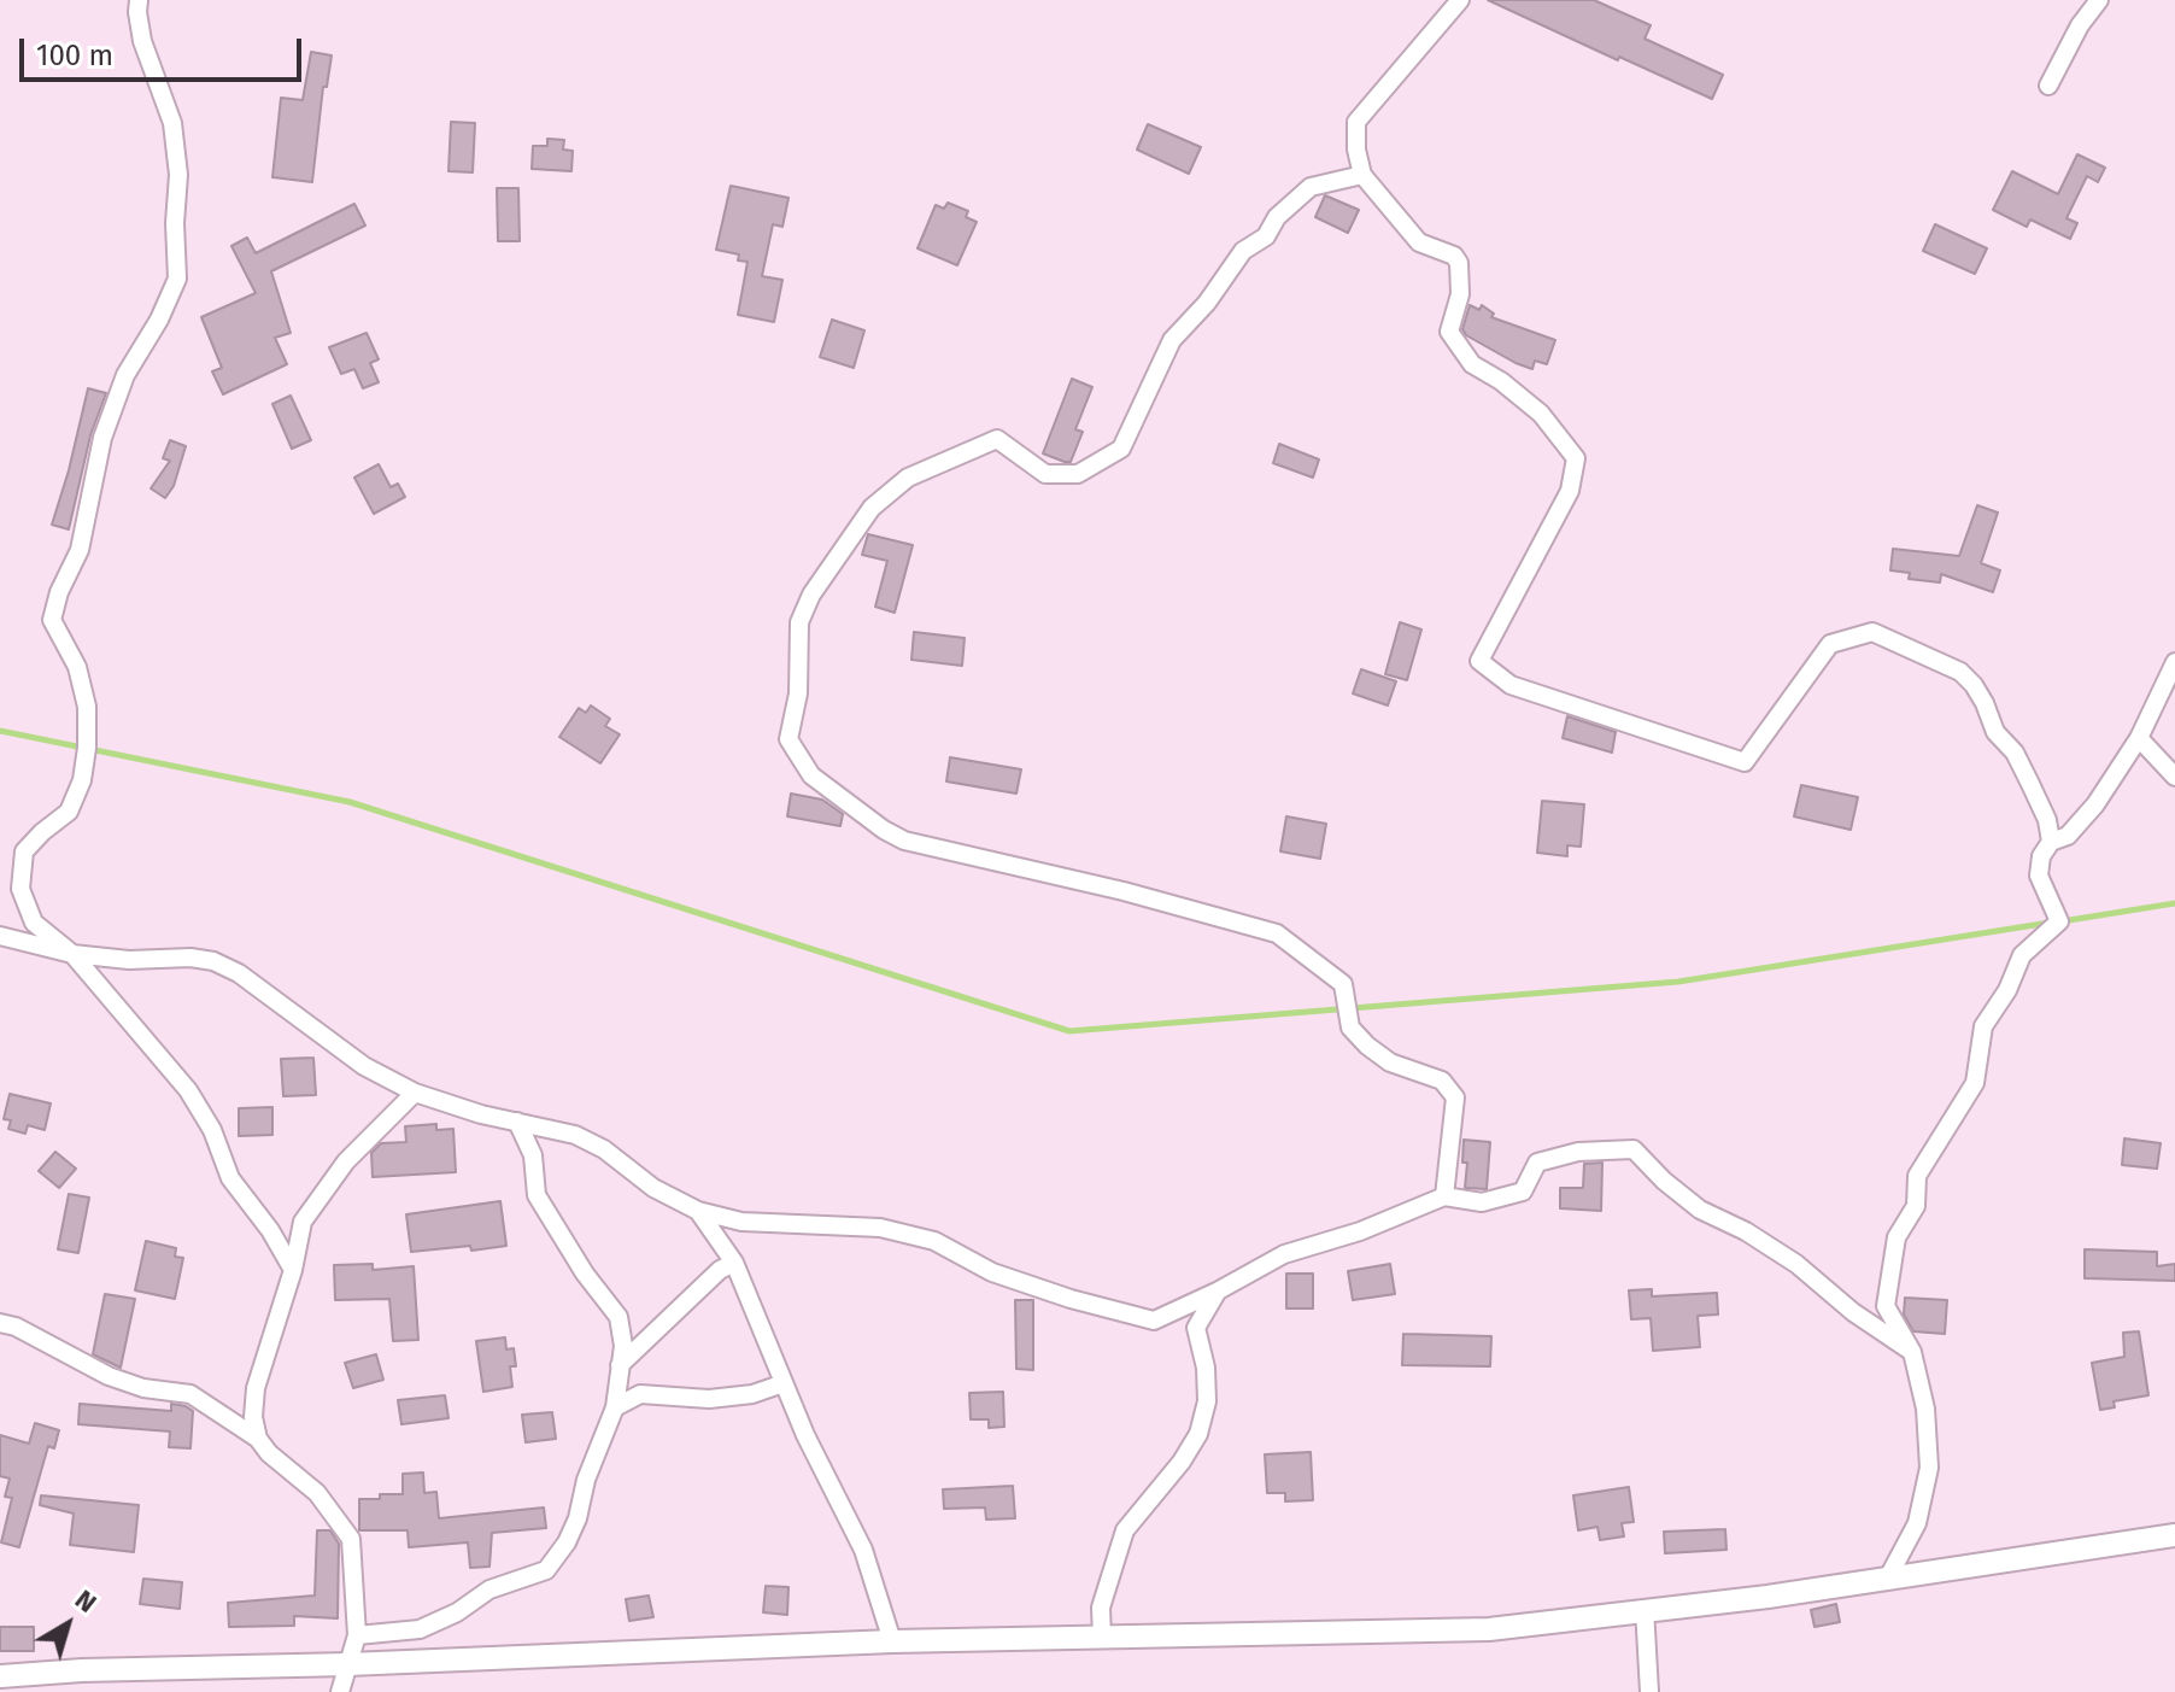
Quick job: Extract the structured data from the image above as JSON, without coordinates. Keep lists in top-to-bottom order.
{
  "scale_bar": "100 m",
  "north": "top right"
}
